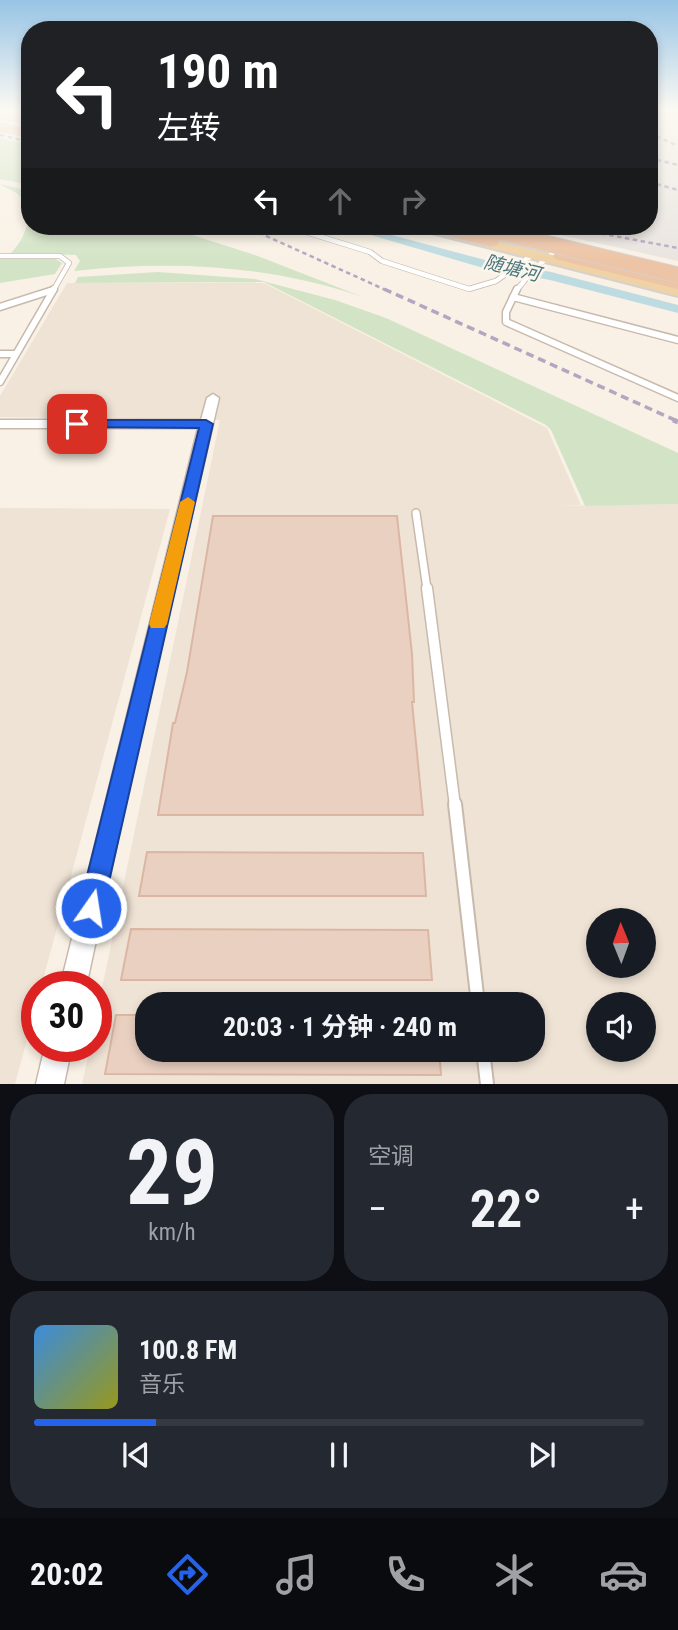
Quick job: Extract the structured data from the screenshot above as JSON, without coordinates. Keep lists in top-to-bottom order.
{
  "water": ["随塘河"],
  "north": "top",
  "page": {
    "turn": ["190 m", "左转"],
    "limit": "30",
    "trip": "20:03 · 1 分钟 · 240 m",
    "tile": [
      ["29", "km/h"],
      "空调"
    ],
    "heat": ["−", "22°", "+"],
    "song": ["100.8 FM", "音乐"],
    "tabs": "20:02"
  }
}
